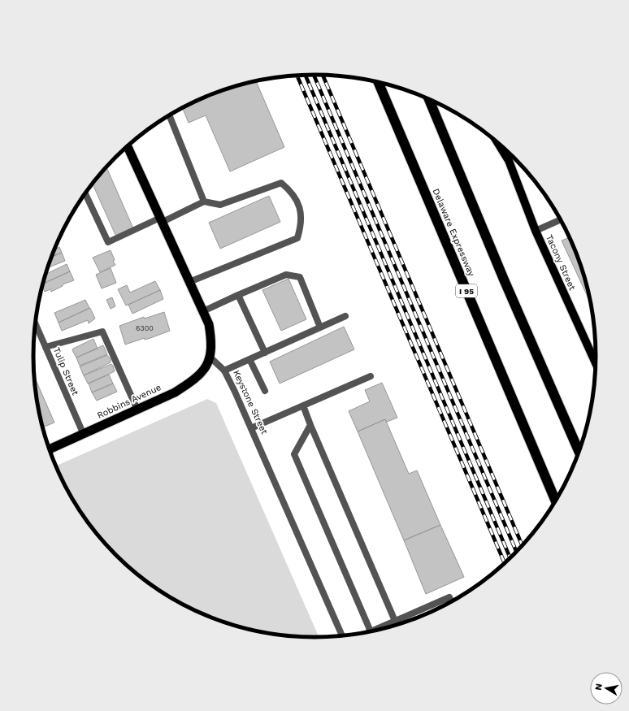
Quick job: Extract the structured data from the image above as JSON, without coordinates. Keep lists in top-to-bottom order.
{
  "streets": {
    "highway": ["Delaware Expressway", "I 95", "Robbins Avenue"],
    "main road": ["Tacony Street"],
    "street": ["Tulip Street", "Keystone Street"]
  },
  "crossings": [
    ["Tulip Street", "Robbins Avenue"],
    ["Robbins Avenue", "Keystone Street"]
  ],
  "house_numbers": ["6300"],
  "north": "left"
}
